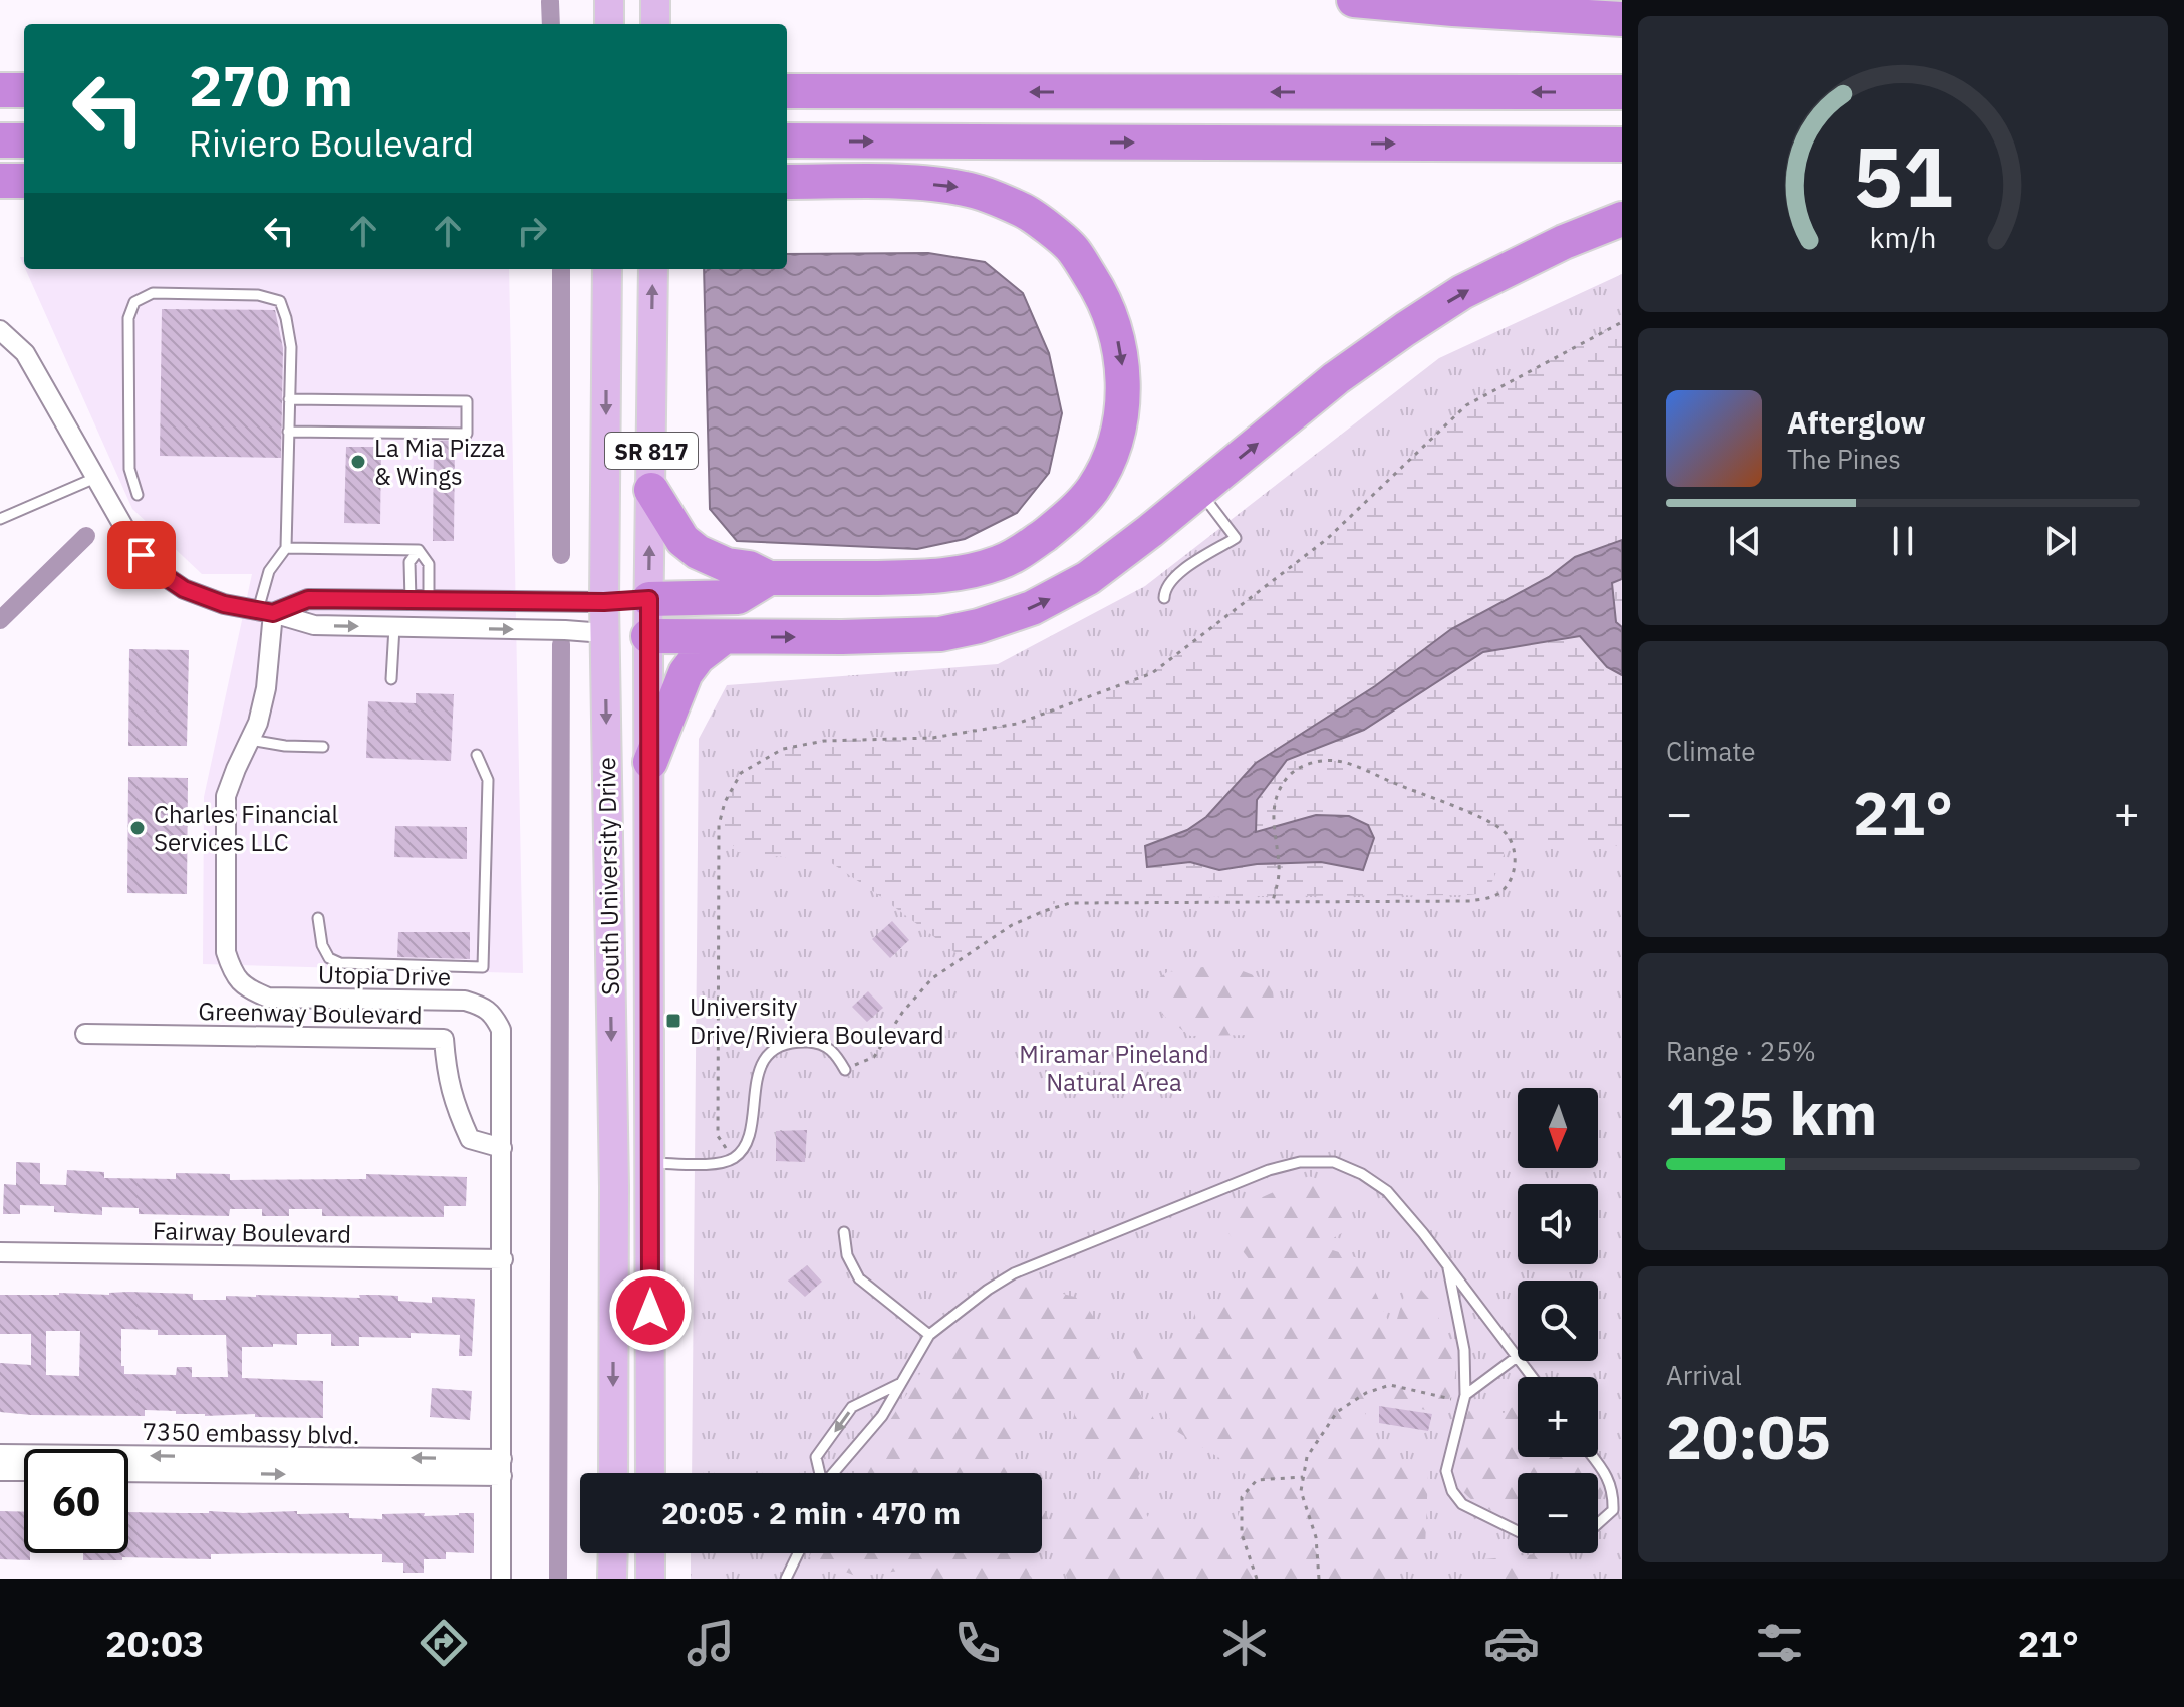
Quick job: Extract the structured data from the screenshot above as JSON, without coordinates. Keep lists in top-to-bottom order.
{
  "streets": {
    "main road": ["SR 817", "South University Drive"],
    "street": [
      "Utopia Drive",
      "Greenway Boulevard",
      "Fairway Boulevard",
      "7350 embassy blvd."
    ]
  },
  "crossings": [
    ["Utopia Drive", "Greenway Boulevard"],
    ["Utopia Drive", "Fairway Boulevard"],
    ["Utopia Drive", "7350 embassy blvd."]
  ],
  "parks": ["Miramar Pineland Natural Area"],
  "places": {
    "other": ["La Mia Pizza & Wings", "Charles Financial Services LLC"],
    "transit": ["University Drive/Riviera Boulevard"]
  },
  "north": "bottom",
  "page": {
    "turn": ["270 m", "Riviero Boulevard"],
    "song": ["Afterglow", "The Pines"],
    "tile": [
      "Climate",
      ["Range · 25%", "125 km"],
      ["Arrival", "20:05"]
    ],
    "heat": ["−", "21°", "+"],
    "map_buttons": ["+", "−"],
    "limit": "60",
    "trip": "20:05 · 2 min · 470 m",
    "tabs": ["20:03", "21°"],
    "gauge": ["51", "km/h"]
  }
}
